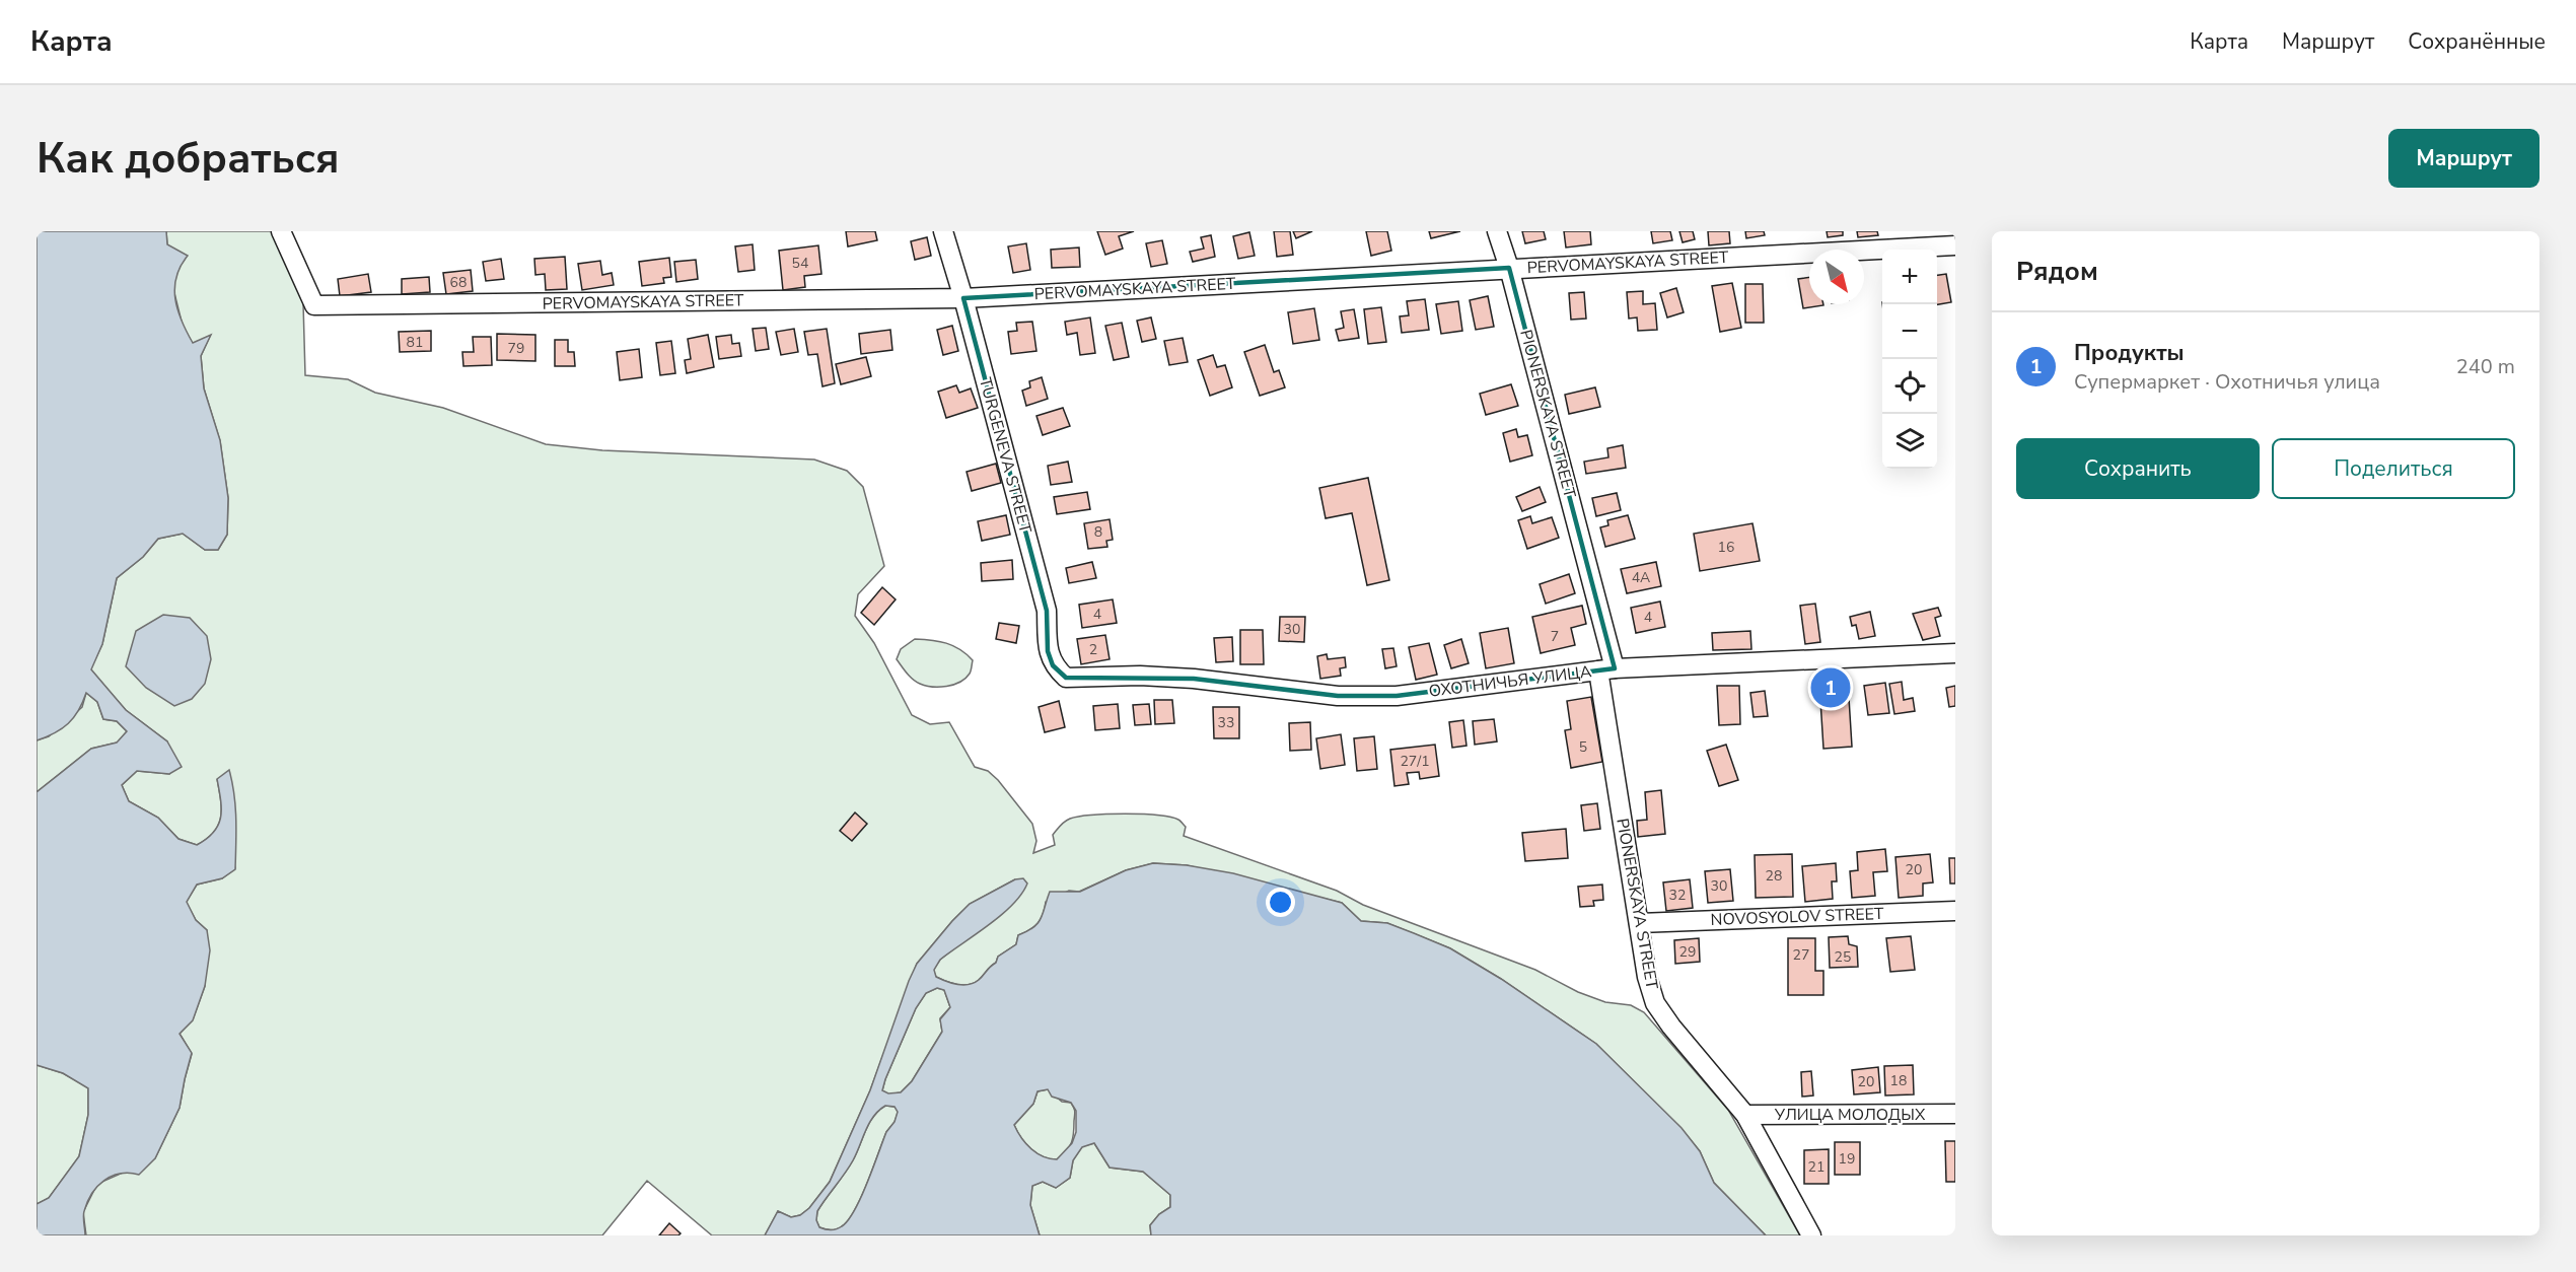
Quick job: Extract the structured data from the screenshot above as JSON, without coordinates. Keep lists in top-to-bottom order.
{
  "streets": {
    "street": [
      "PERVOMAYSKAYA STREET",
      "PIONERSKAYA STREET",
      "TURGENEVA STREET",
      "ОХОТНИЧЬЯ УЛИЦА",
      "NOVOSYOLOV STREET",
      "УЛИЦА МОЛОДЫХ"
    ]
  },
  "crossings": [
    ["PERVOMAYSKAYA STREET", "PIONERSKAYA STREET"],
    ["PERVOMAYSKAYA STREET", "TURGENEVA STREET"],
    ["PIONERSKAYA STREET", "ОХОТНИЧЬЯ УЛИЦА"],
    ["PIONERSKAYA STREET", "NOVOSYOLOV STREET"],
    ["PIONERSKAYA STREET", "УЛИЦА МОЛОДЫХ"],
    ["TURGENEVA STREET", "ОХОТНИЧЬЯ УЛИЦА"]
  ],
  "house_numbers": [
    "54",
    "68",
    "81",
    "79",
    "8",
    "16",
    "4А",
    "4",
    "4",
    "30",
    "7",
    "2",
    "33",
    "5",
    "27/1",
    "20",
    "28",
    "30",
    "32",
    "29",
    "27",
    "25",
    "18",
    "20",
    "19",
    "21"
  ],
  "north": "bottom right",
  "page": {
    "header": "Карта",
    "nav": ["Карта", "Маршрут", "Сохранённые"],
    "buttons": [
      "Маршрут",
      ["Сохранить", "Поделиться"]
    ],
    "title": "Как добраться",
    "heading": "Рядом",
    "map_buttons": ["+", "−"],
    "list": [
      {
        "mark": "1",
        "name": "Продукты",
        "note": "Супермаркет · Охотничья улица",
        "value": "240 m"
      }
    ],
    "pins": "1"
  }
}
